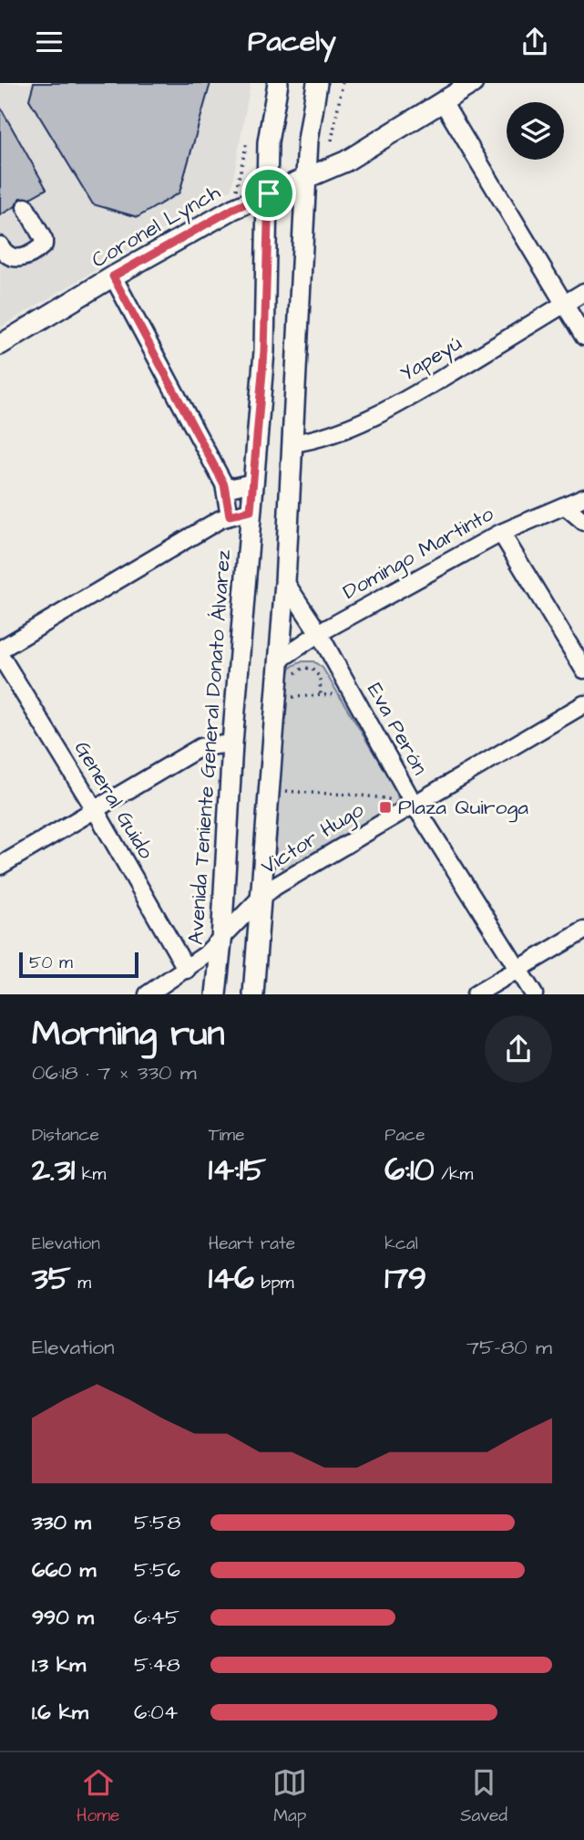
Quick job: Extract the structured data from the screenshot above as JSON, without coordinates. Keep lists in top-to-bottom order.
{
  "streets": {
    "main road": ["Coronel Lynch", "Avenida Teniente General Donato Álvarez"],
    "street": [
      "Yapeyú",
      "Domingo Martinto",
      "Eva Perón",
      "General Guido",
      "Victor Hugo"
    ]
  },
  "crossings": [
    ["Coronel Lynch", "Avenida Teniente General Donato Álvarez"],
    ["Domingo Martinto", "Eva Perón"],
    ["Eva Perón", "Victor Hugo"],
    ["Avenida Teniente General Donato Álvarez", "Victor Hugo"],
    ["General Guido", "Victor Hugo"]
  ],
  "places": {
    "transit": ["Plaza Quiroga"]
  },
  "scale_bar": "50 m",
  "page": {
    "header": "Pacely",
    "scale": "50 m",
    "heading": ["Morning run", "06:18 · 7 × 330 m"],
    "stats": [
      ["Distance", "2.31 km"],
      ["Time", "14:15"],
      ["Pace", "6:10 /km"],
      ["Elevation", "35 m"],
      ["Heart rate", "146 bpm"],
      ["kcal", "179"]
    ],
    "chart": ["Elevation", "75–80 m"],
    "list": [
      {
        "name": "330 m",
        "note": "5:58"
      },
      {
        "name": "660 m",
        "note": "5:56"
      },
      {
        "name": "990 m",
        "note": "6:45"
      },
      {
        "name": "1.3 km",
        "note": "5:48"
      },
      {
        "name": "1.6 km",
        "note": "6:04"
      }
    ],
    "tabs": ["Home", "Map", "Saved"]
  }
}
